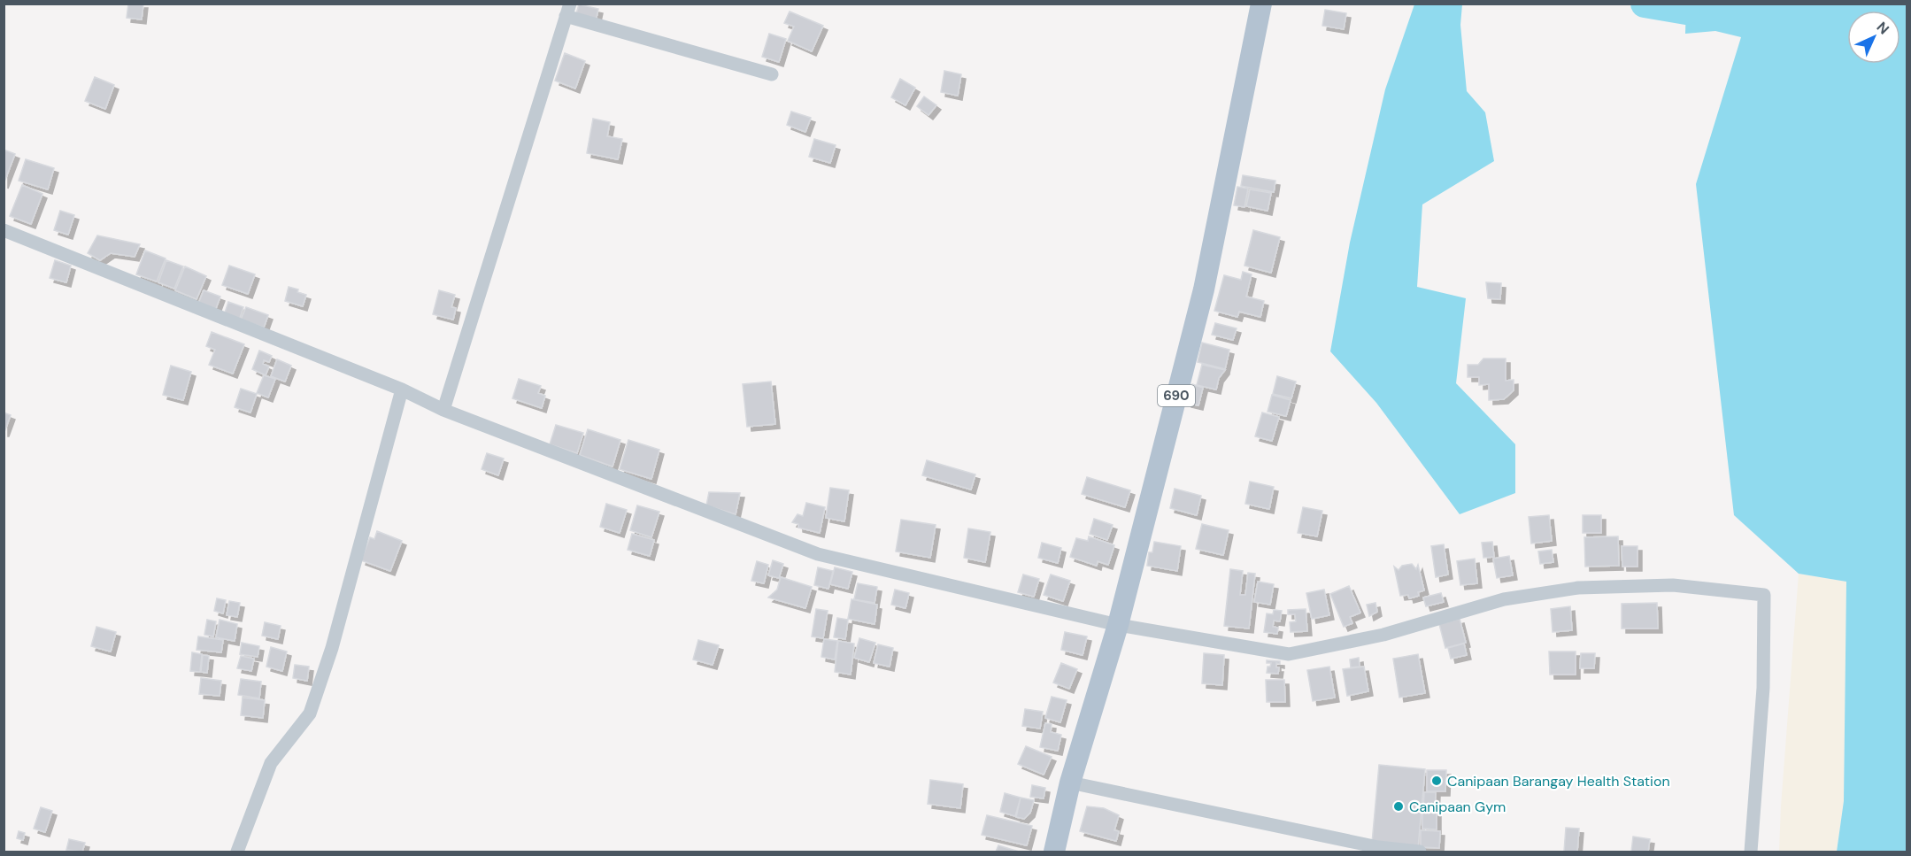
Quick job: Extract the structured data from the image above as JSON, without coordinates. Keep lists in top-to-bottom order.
{
  "streets": {
    "main road": ["690"]
  },
  "places": ["Canipaan Barangay Health Station", "Canipaan Gym"],
  "north": "top right"
}
